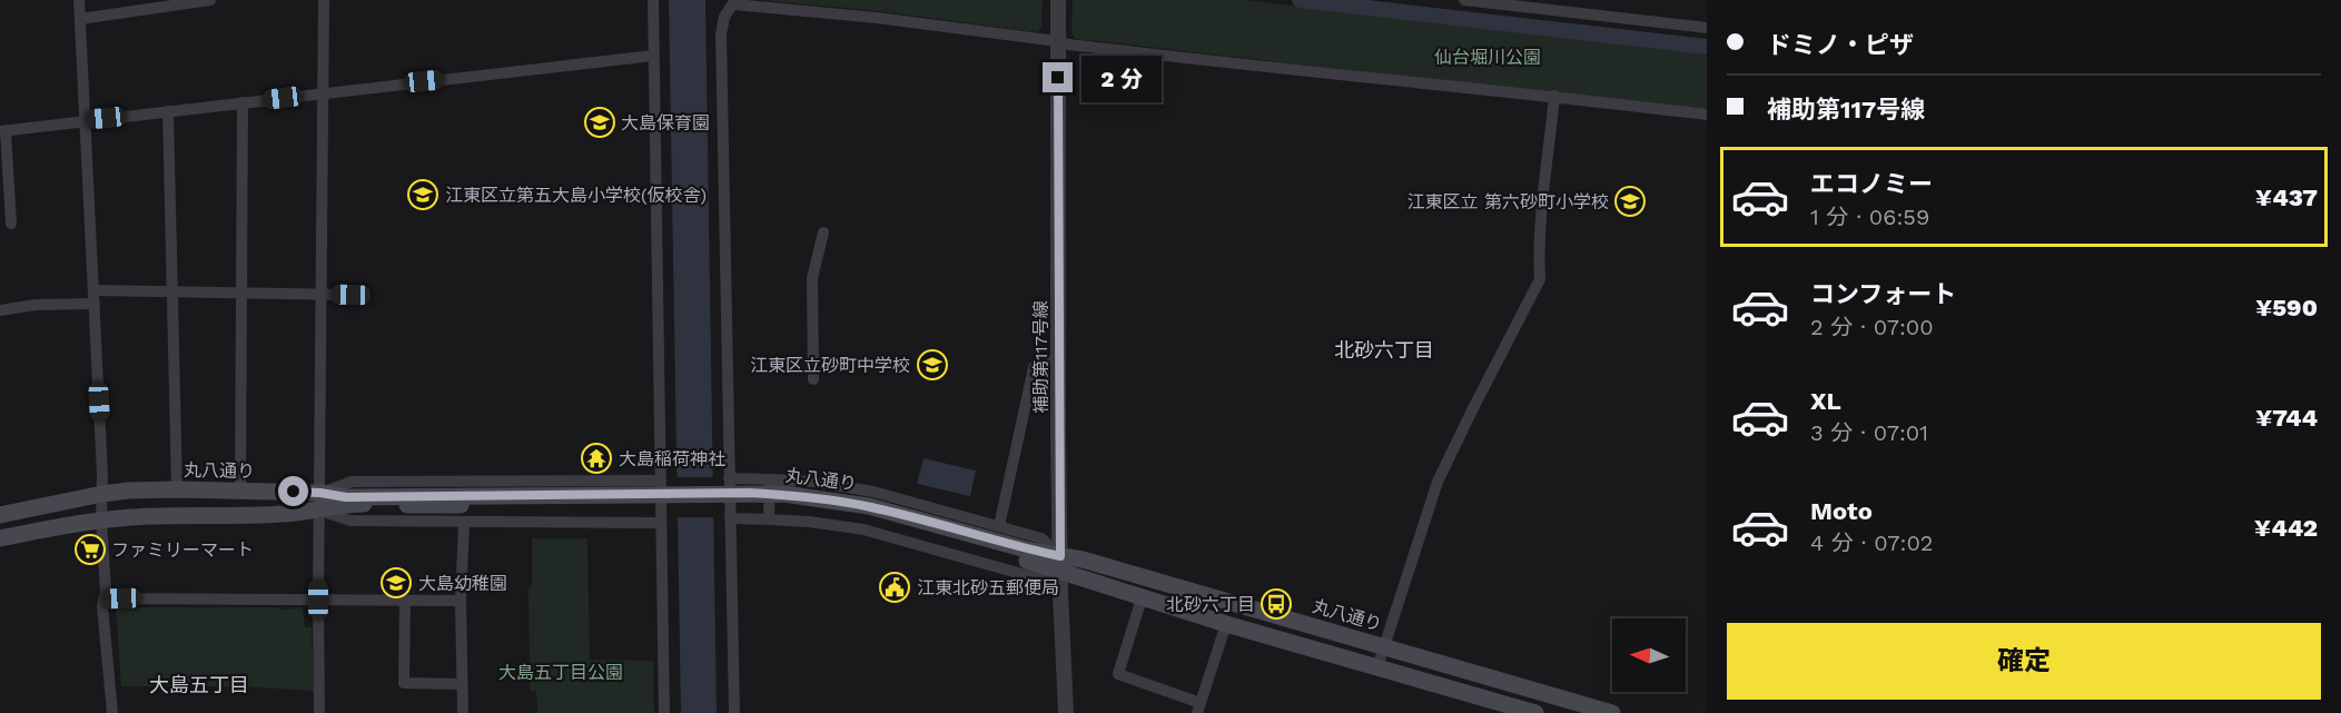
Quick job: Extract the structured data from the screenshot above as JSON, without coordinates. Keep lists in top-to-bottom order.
{
  "streets": {
    "main road": ["丸八通り"],
    "street": ["補助第117号線"]
  },
  "crossings": [
    ["補助第117号線", "丸八通り"]
  ],
  "districts": ["北砂六丁目", "大島五丁目"],
  "parks": ["仙台堀川公園", "大島五丁目公園"],
  "places": {
    "school or university": [
      "大島保育園",
      "江東区立第五大島小学校(仮校舎)",
      "江東区立 第六砂町小学校",
      "江東区立砂町中学校",
      "大島幼稚園"
    ],
    "temple": ["大島稲荷神社"],
    "supermarket": ["ファミリーマート"],
    "public building": ["江東北砂五郵便局"],
    "bus stop": ["北砂六丁目"]
  },
  "north": "left",
  "page": {
    "banner": ["ドミノ・ピザ", "補助第117号線"],
    "bubble": "2 分",
    "list": [
      {
        "name": "エコノミー",
        "note": "1 分 · 06:59",
        "value": "¥437"
      },
      {
        "name": "コンフォート",
        "note": "2 分 · 07:00",
        "value": "¥590"
      },
      {
        "name": "XL",
        "note": "3 分 · 07:01",
        "value": "¥744"
      },
      {
        "name": "Moto",
        "note": "4 分 · 07:02",
        "value": "¥442"
      }
    ],
    "buttons": "確定"
  }
}
